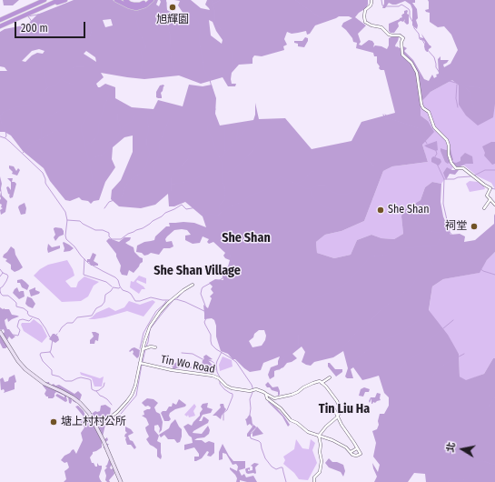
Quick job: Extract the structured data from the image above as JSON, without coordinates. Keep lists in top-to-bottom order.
{
  "streets": {
    "street": ["Tin Wo Road"]
  },
  "districts": ["She Shan", "She Shan Village", "Tin Liu Ha"],
  "places": [
    "旭輝園",
    "She Shan",
    "祠堂",
    "塘上村村公所"
  ],
  "scale_bar": "200 m",
  "north": "left"
}
